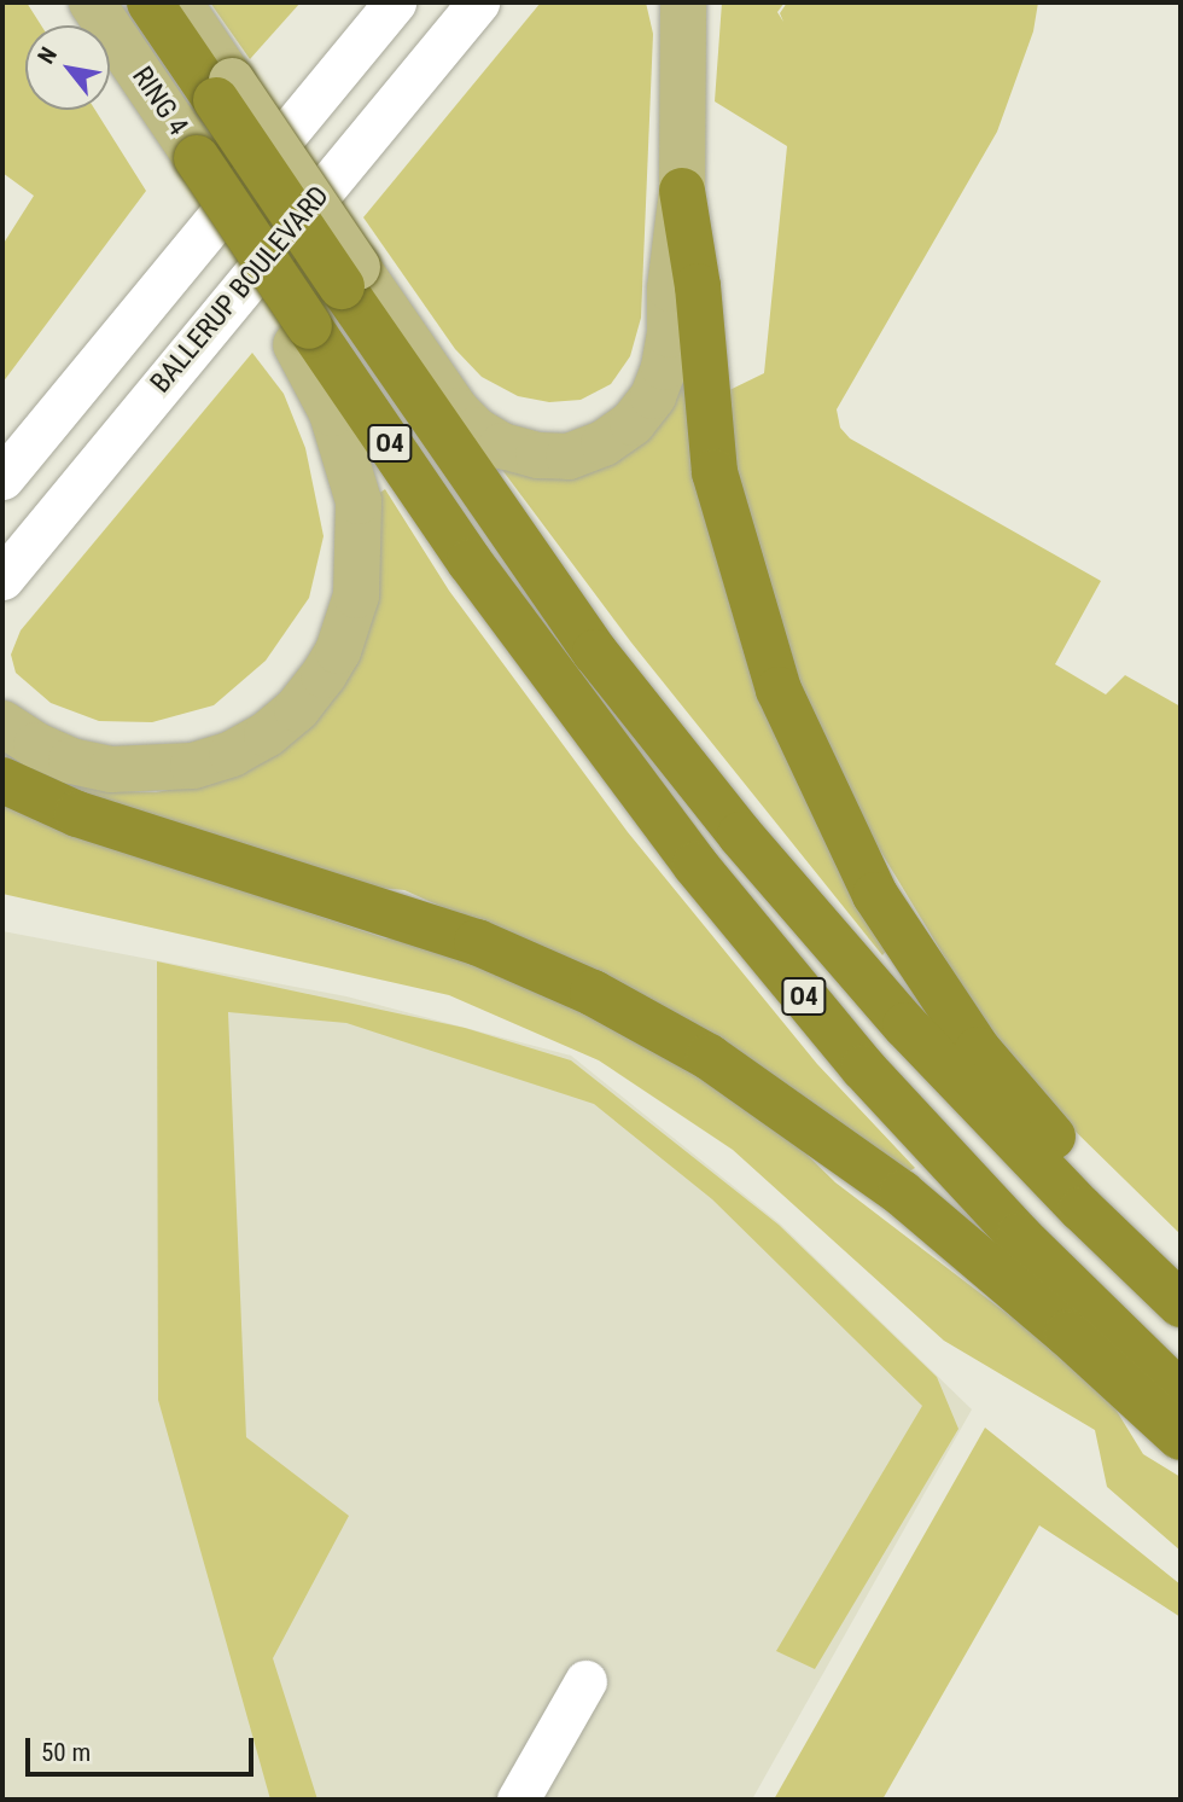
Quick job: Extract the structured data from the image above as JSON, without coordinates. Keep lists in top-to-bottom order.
{
  "streets": {
    "highway": ["O4"],
    "main road": ["RING 4"],
    "street": ["BALLERUP BOULEVARD"]
  },
  "crossings": [
    ["RING 4", "O4"]
  ],
  "scale_bar": "50 m",
  "north": "top left"
}
